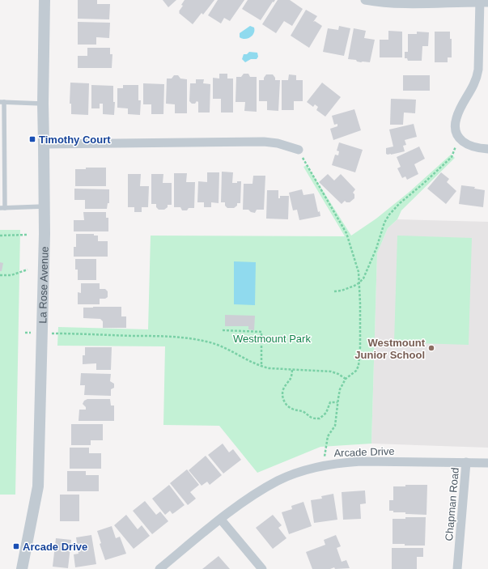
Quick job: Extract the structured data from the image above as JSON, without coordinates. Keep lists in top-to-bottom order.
{
  "streets": {
    "street": ["La Rose Avenue", "Arcade Drive", "Chapman Road"]
  },
  "crossings": [
    ["Arcade Drive", "Chapman Road"]
  ],
  "parks": ["Westmount Park"],
  "places": {
    "transit": ["Timothy Court", "Arcade Drive"],
    "other": ["Westmount Junior School"]
  }
}
